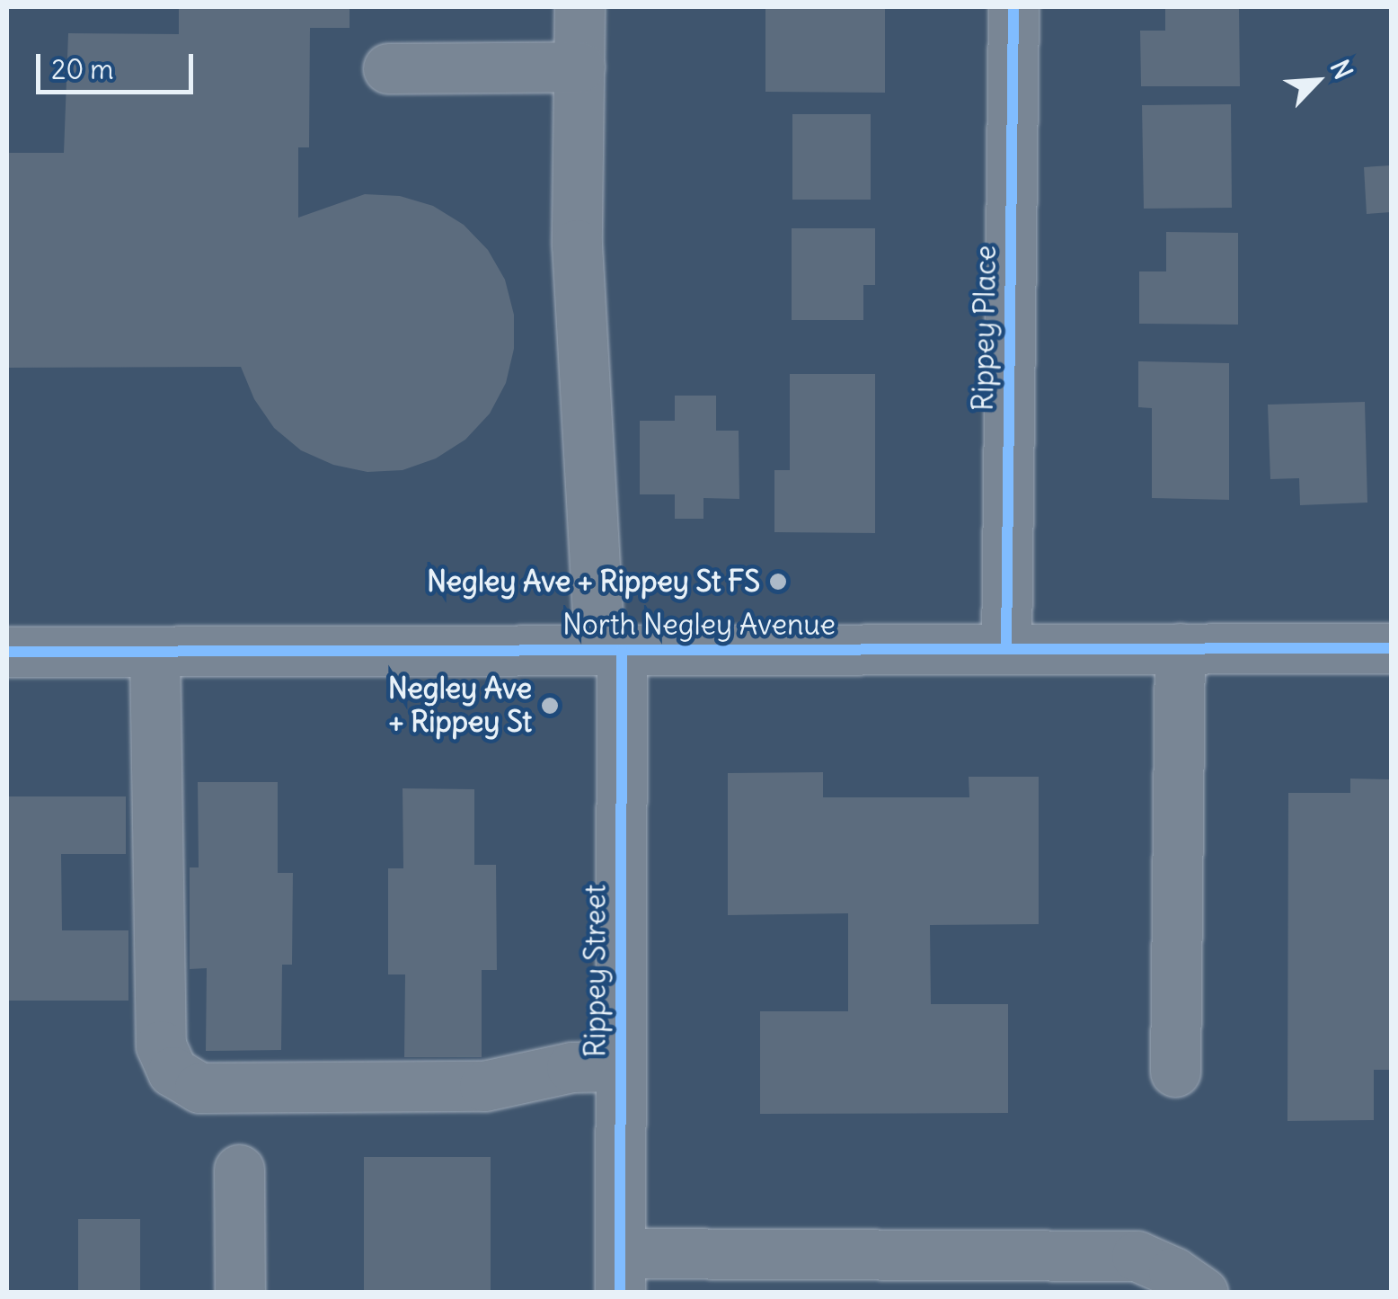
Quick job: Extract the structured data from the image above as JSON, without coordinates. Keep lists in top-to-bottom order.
{
  "streets": {
    "main road": ["Rippey Place", "North Negley Avenue", "Rippey Street"]
  },
  "crossings": [
    ["Rippey Place", "North Negley Avenue"],
    ["North Negley Avenue", "Rippey Street"]
  ],
  "places": ["Negley Ave + Rippey St FS", "Negley Ave + Rippey St"],
  "scale_bar": "20 m",
  "north": "top right"
}
